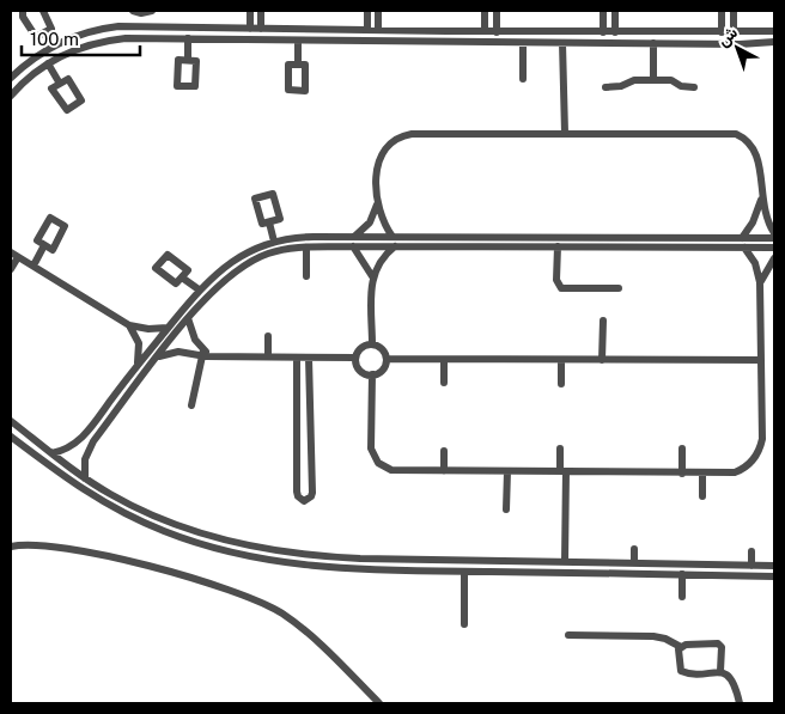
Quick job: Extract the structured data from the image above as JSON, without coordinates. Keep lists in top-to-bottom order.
{
  "scale_bar": "100 m",
  "north": "top left"
}
